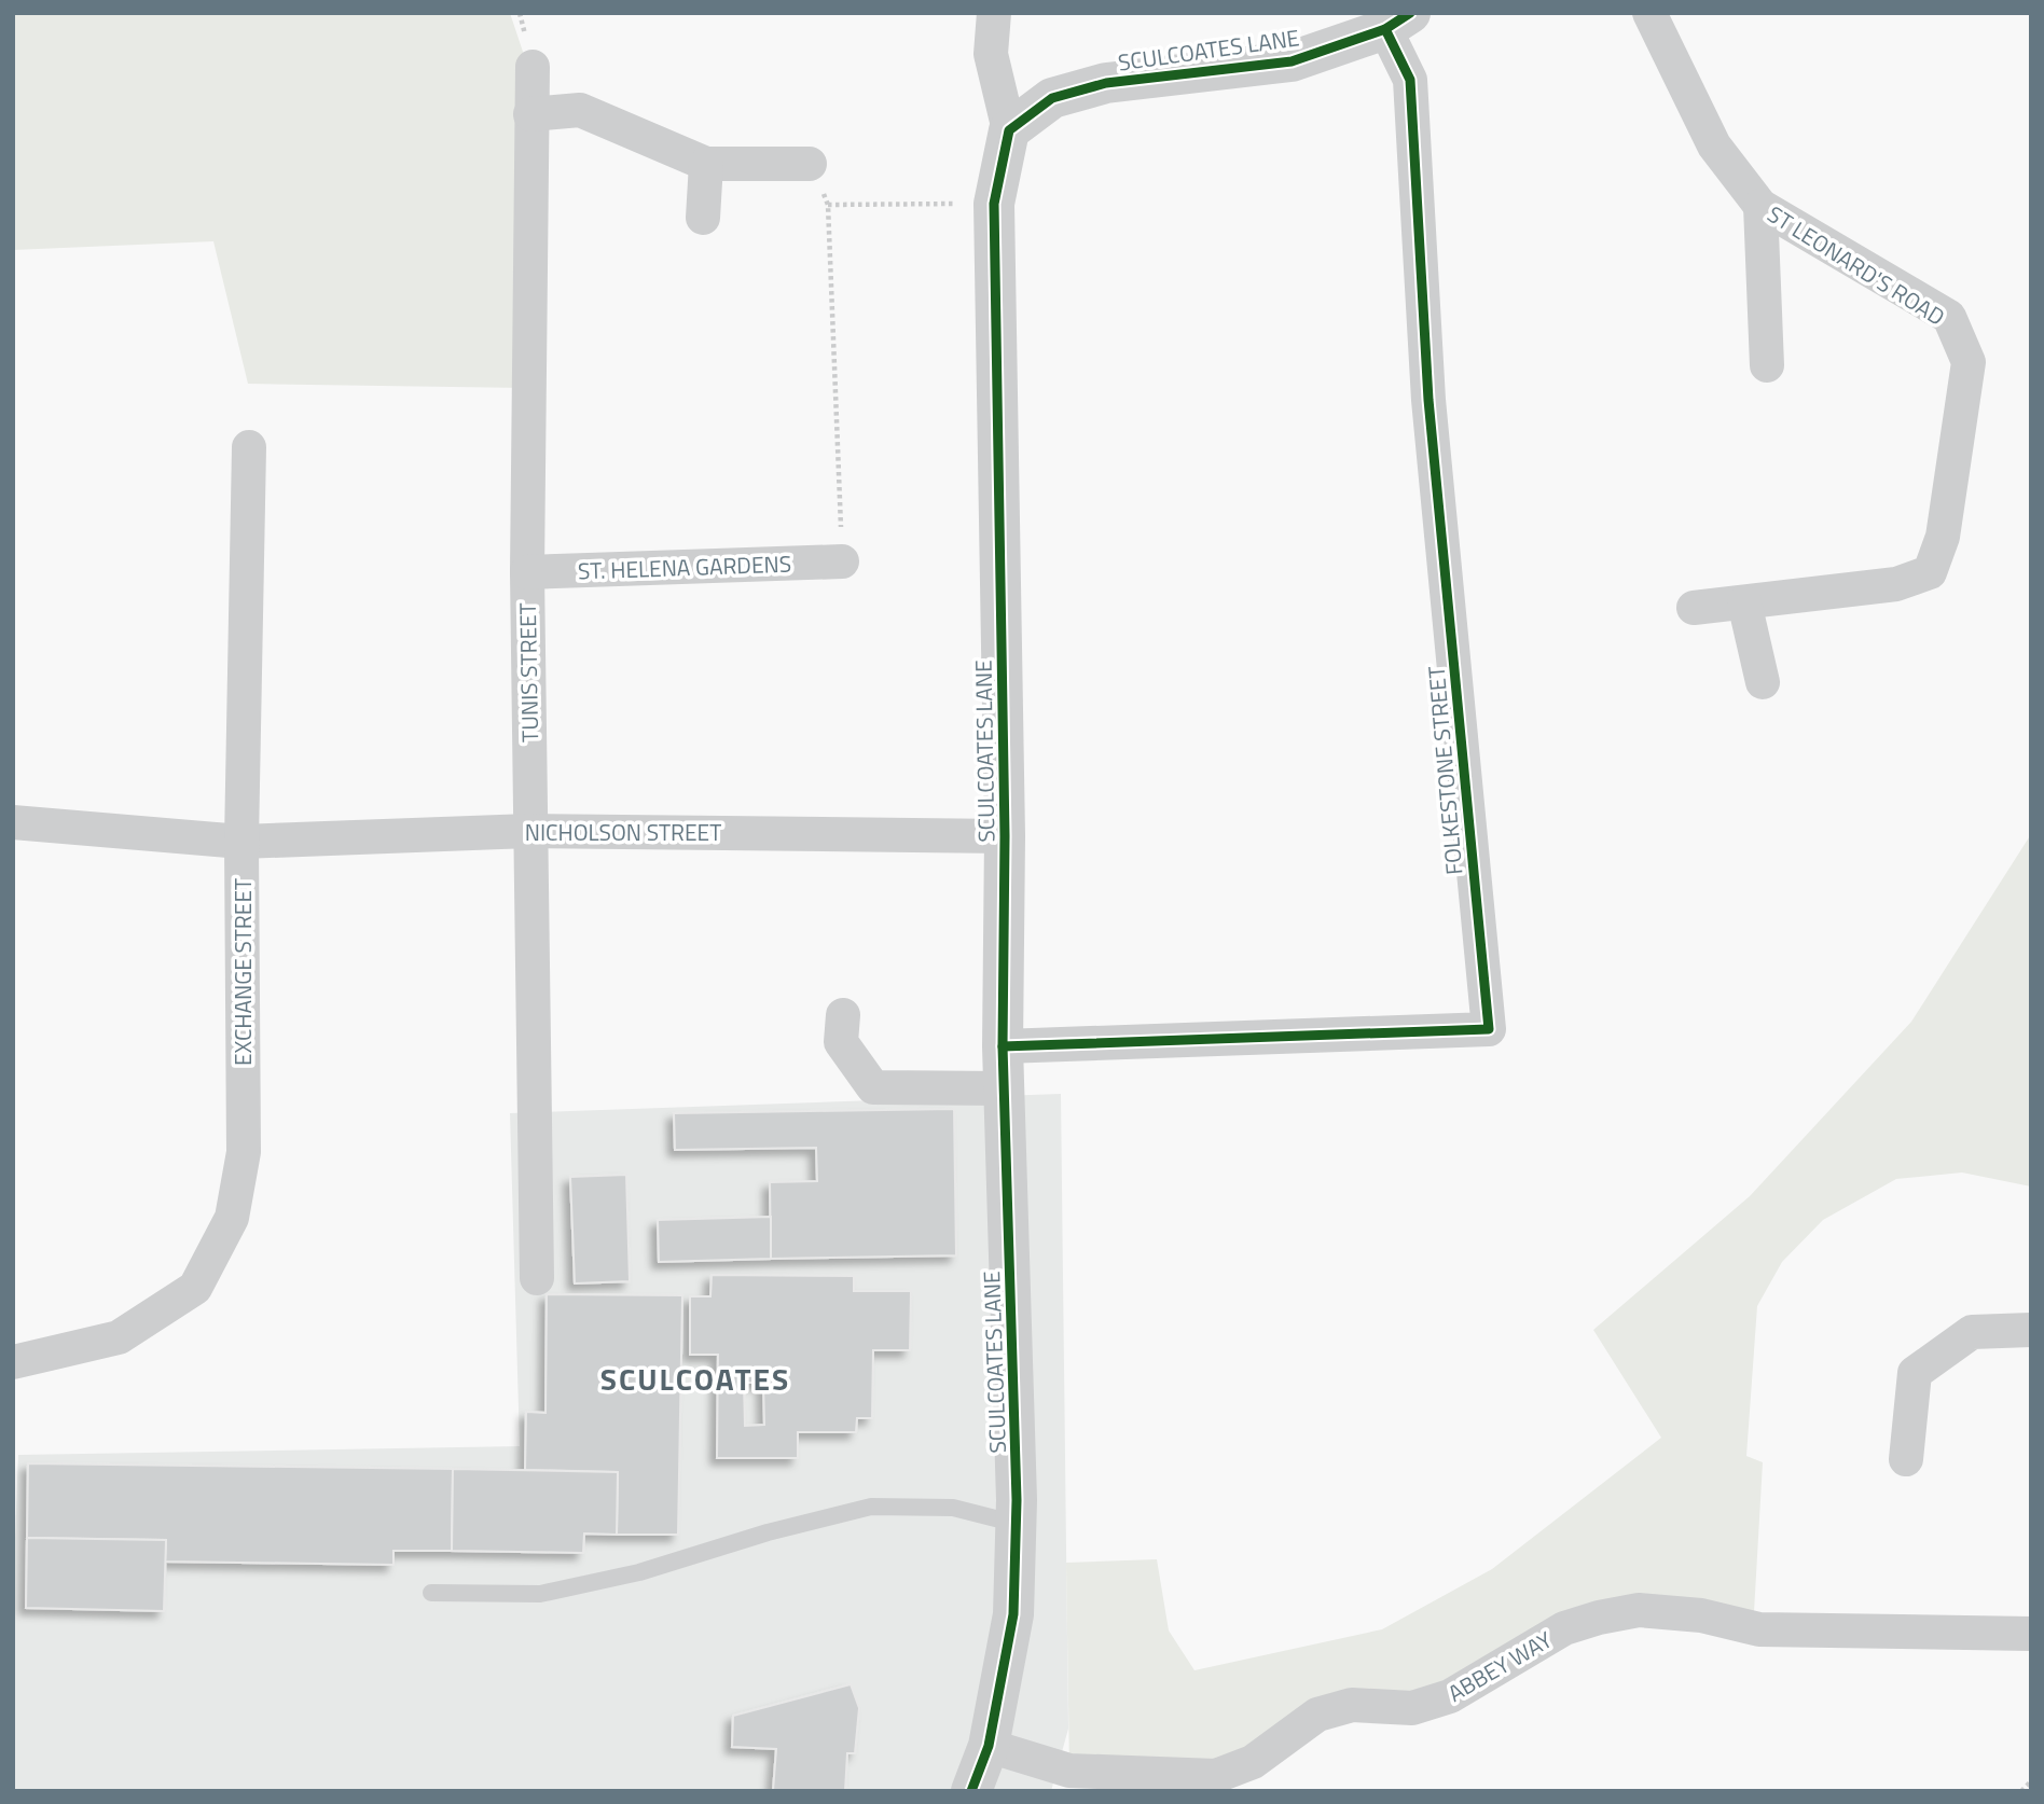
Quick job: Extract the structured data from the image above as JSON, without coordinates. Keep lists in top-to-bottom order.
{
  "streets": {
    "street": [
      "SCULCOATES LANE",
      "ST LEONARD'S ROAD",
      "ST. HELENA GARDENS",
      "TUNIS STREET",
      "FOLKESTONE STREET",
      "NICHOLSON STREET",
      "EXCHANGE STREET",
      "ABBEY WAY"
    ]
  },
  "crossings": [
    ["SCULCOATES LANE", "FOLKESTONE STREET"],
    ["SCULCOATES LANE", "NICHOLSON STREET"],
    ["SCULCOATES LANE", "ABBEY WAY"],
    ["ST. HELENA GARDENS", "TUNIS STREET"],
    ["TUNIS STREET", "NICHOLSON STREET"],
    ["NICHOLSON STREET", "EXCHANGE STREET"]
  ],
  "districts": ["SCULCOATES"]
}
